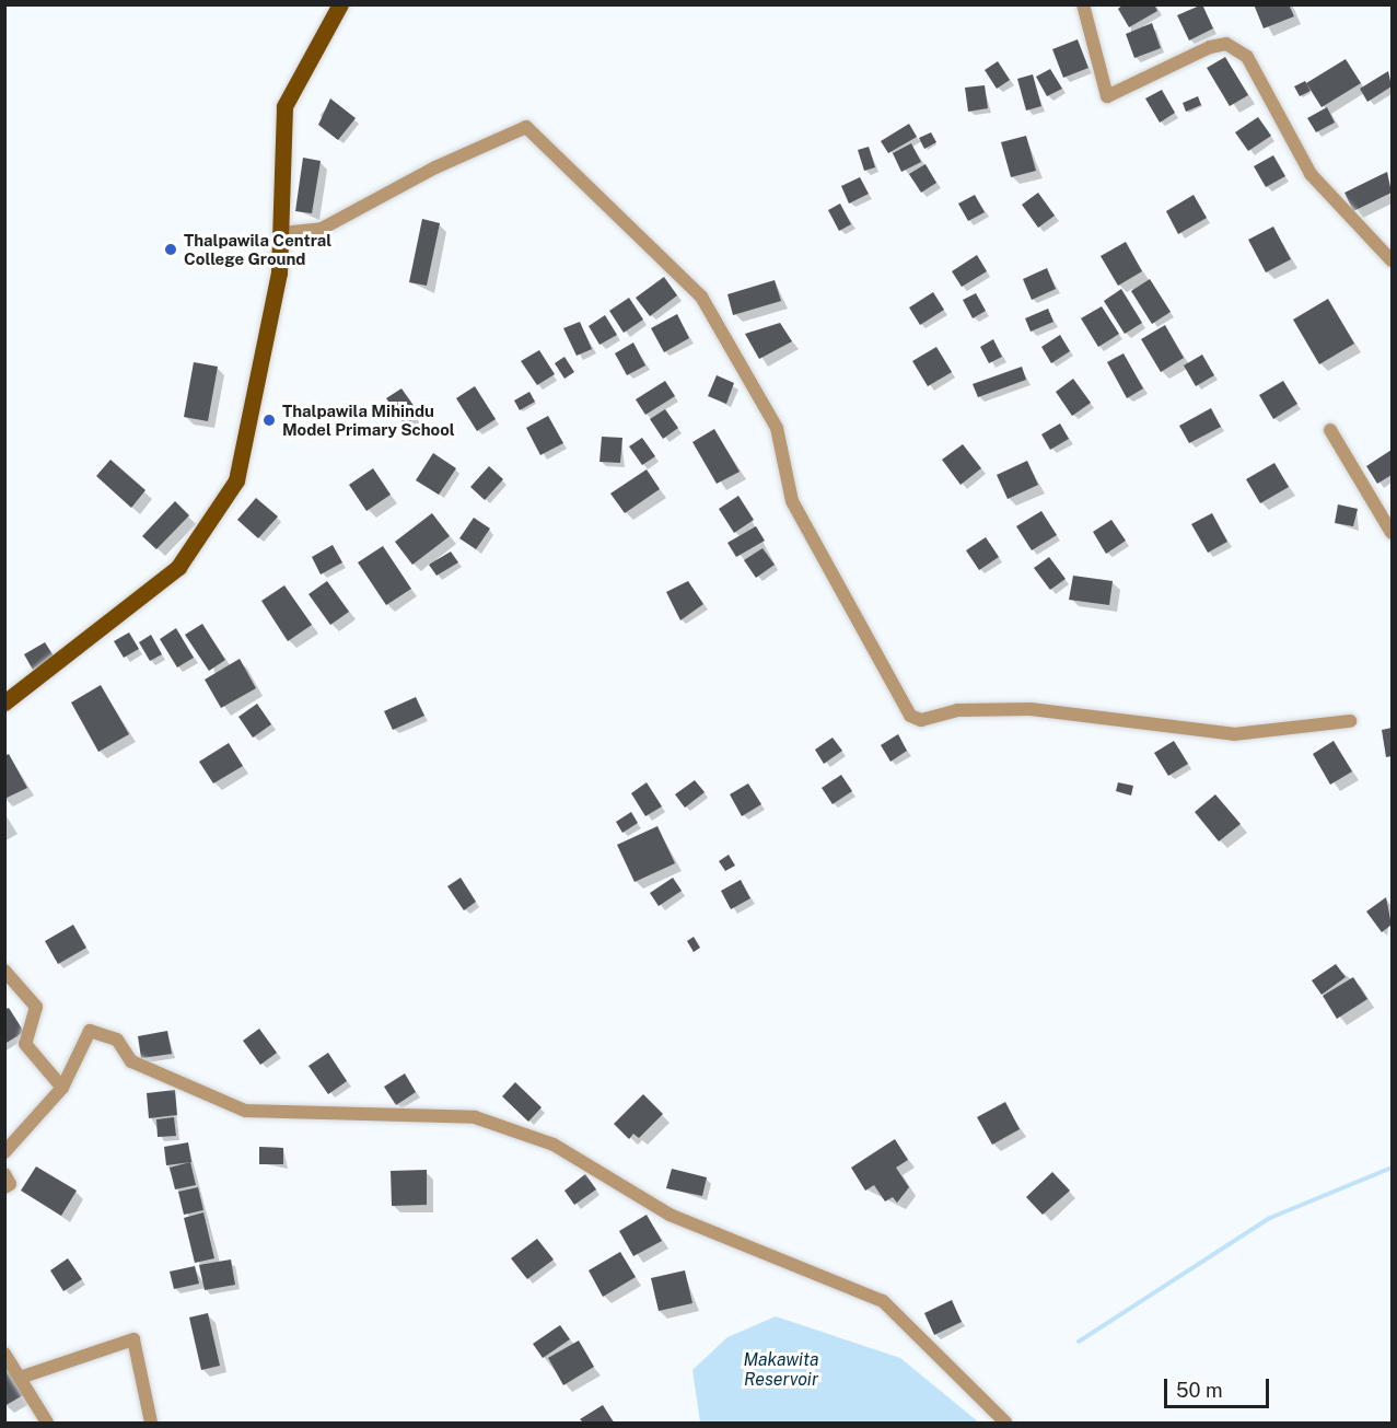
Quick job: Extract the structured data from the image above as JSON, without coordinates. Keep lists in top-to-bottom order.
{
  "water": ["Makawita Reservoir"],
  "places": ["Thalpawila Central College Ground", "Thalpawila Mihindu Model Primary School"],
  "scale_bar": "50 m"
}
